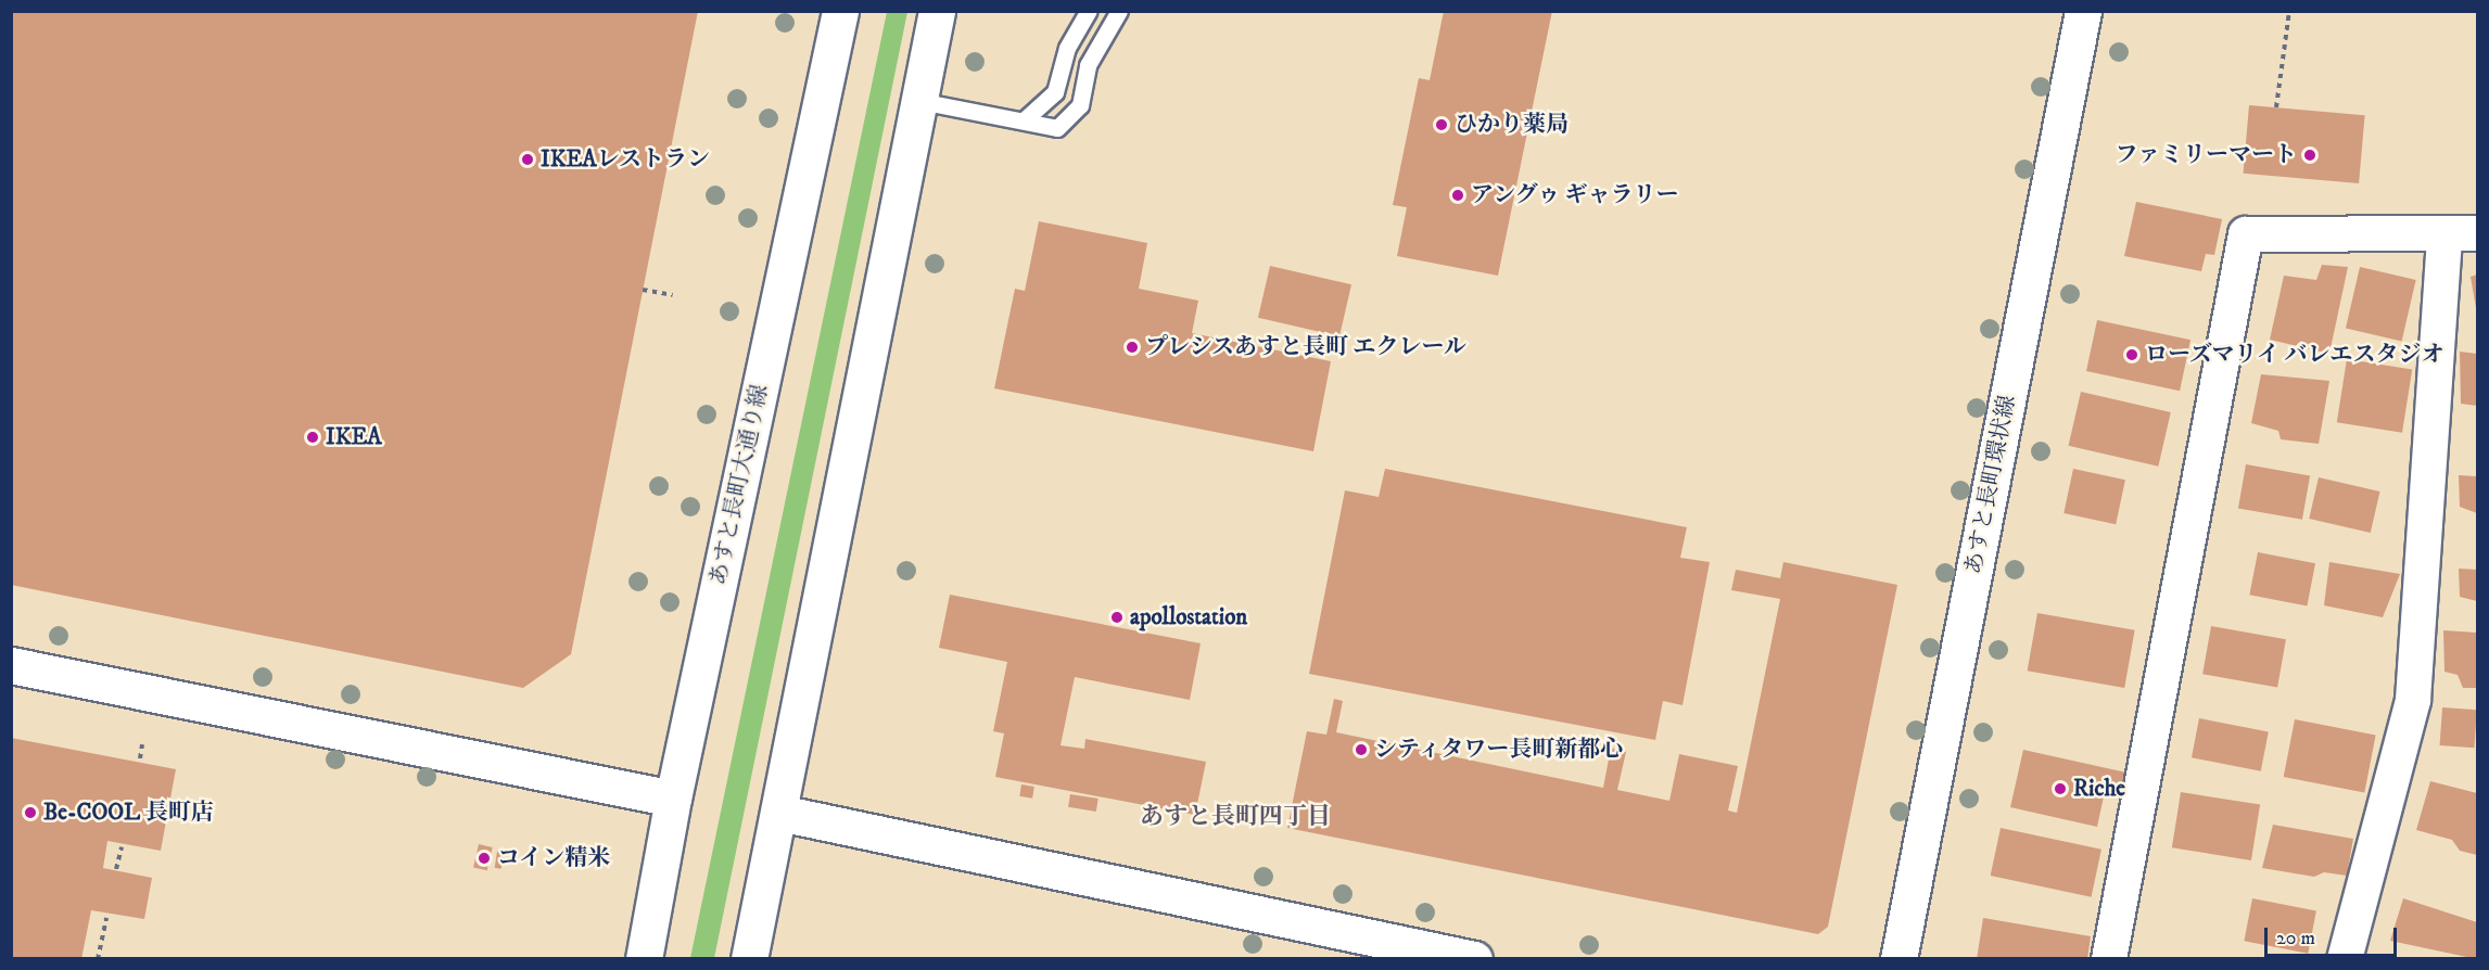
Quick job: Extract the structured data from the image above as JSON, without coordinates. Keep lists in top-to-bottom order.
{
  "streets": {
    "street": ["あすと長町大通り線", "あすと長町環状線"]
  },
  "districts": ["あすと長町四丁目"],
  "places": [
    "ひかり薬局",
    "ファミリーマート",
    "IKEAレストラン",
    "アングゥ ギャラリー",
    "プレシスあすと長町 エクレール",
    "ローズマリイ バレエスタジオ",
    "IKEA",
    "apollostation",
    "シティタワー長町新都心",
    "Riche",
    "Be-COOL 長町店",
    "コイン精米"
  ],
  "scale_bar": "20 m"
}
